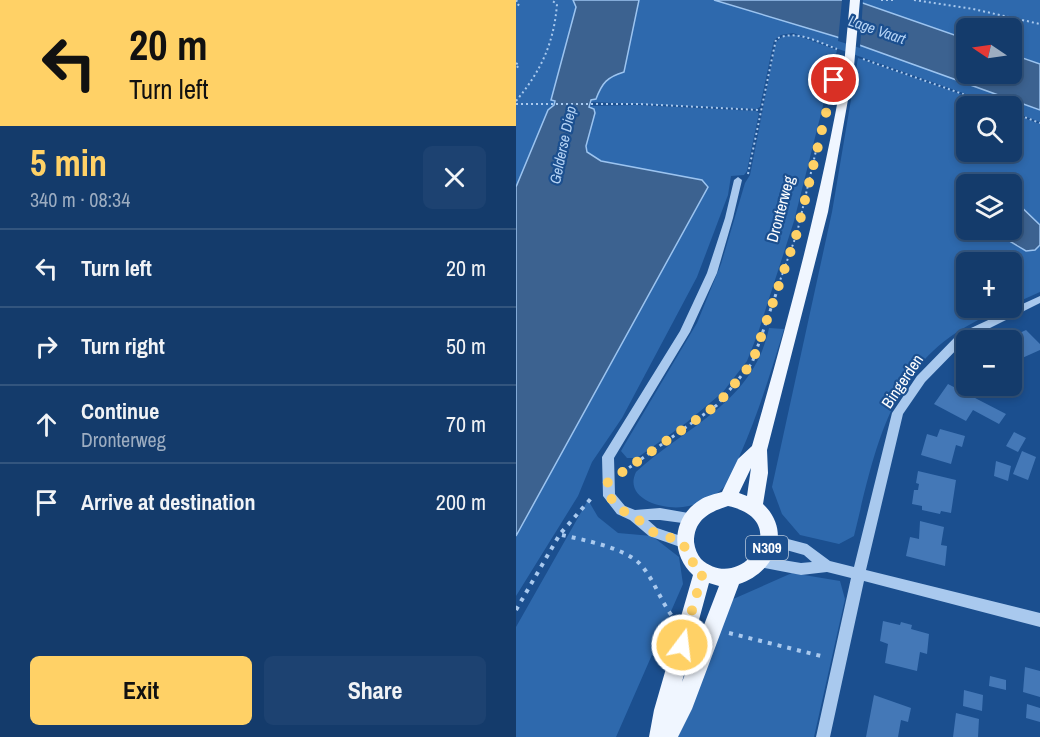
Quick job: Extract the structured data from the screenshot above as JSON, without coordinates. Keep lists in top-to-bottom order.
{
  "streets": {
    "main road": ["N309"],
    "street": ["Bingerden"],
    "path": ["Dronterweg"]
  },
  "water": ["Lage Vaart", "Gelderse Diep"],
  "north": "left",
  "page": {
    "turn": ["20 m", "Turn left"],
    "map_buttons": ["+", "−"],
    "heading": ["5 min", "340 m · 08:34"],
    "list": [
      {
        "name": "Turn left",
        "value": "20 m"
      },
      {
        "name": "Turn right",
        "value": "50 m"
      },
      {
        "name": "Continue",
        "note": "Dronterweg",
        "value": "70 m"
      },
      {
        "name": "Arrive at destination",
        "value": "200 m"
      }
    ],
    "buttons": ["Exit", "Share"]
  }
}
